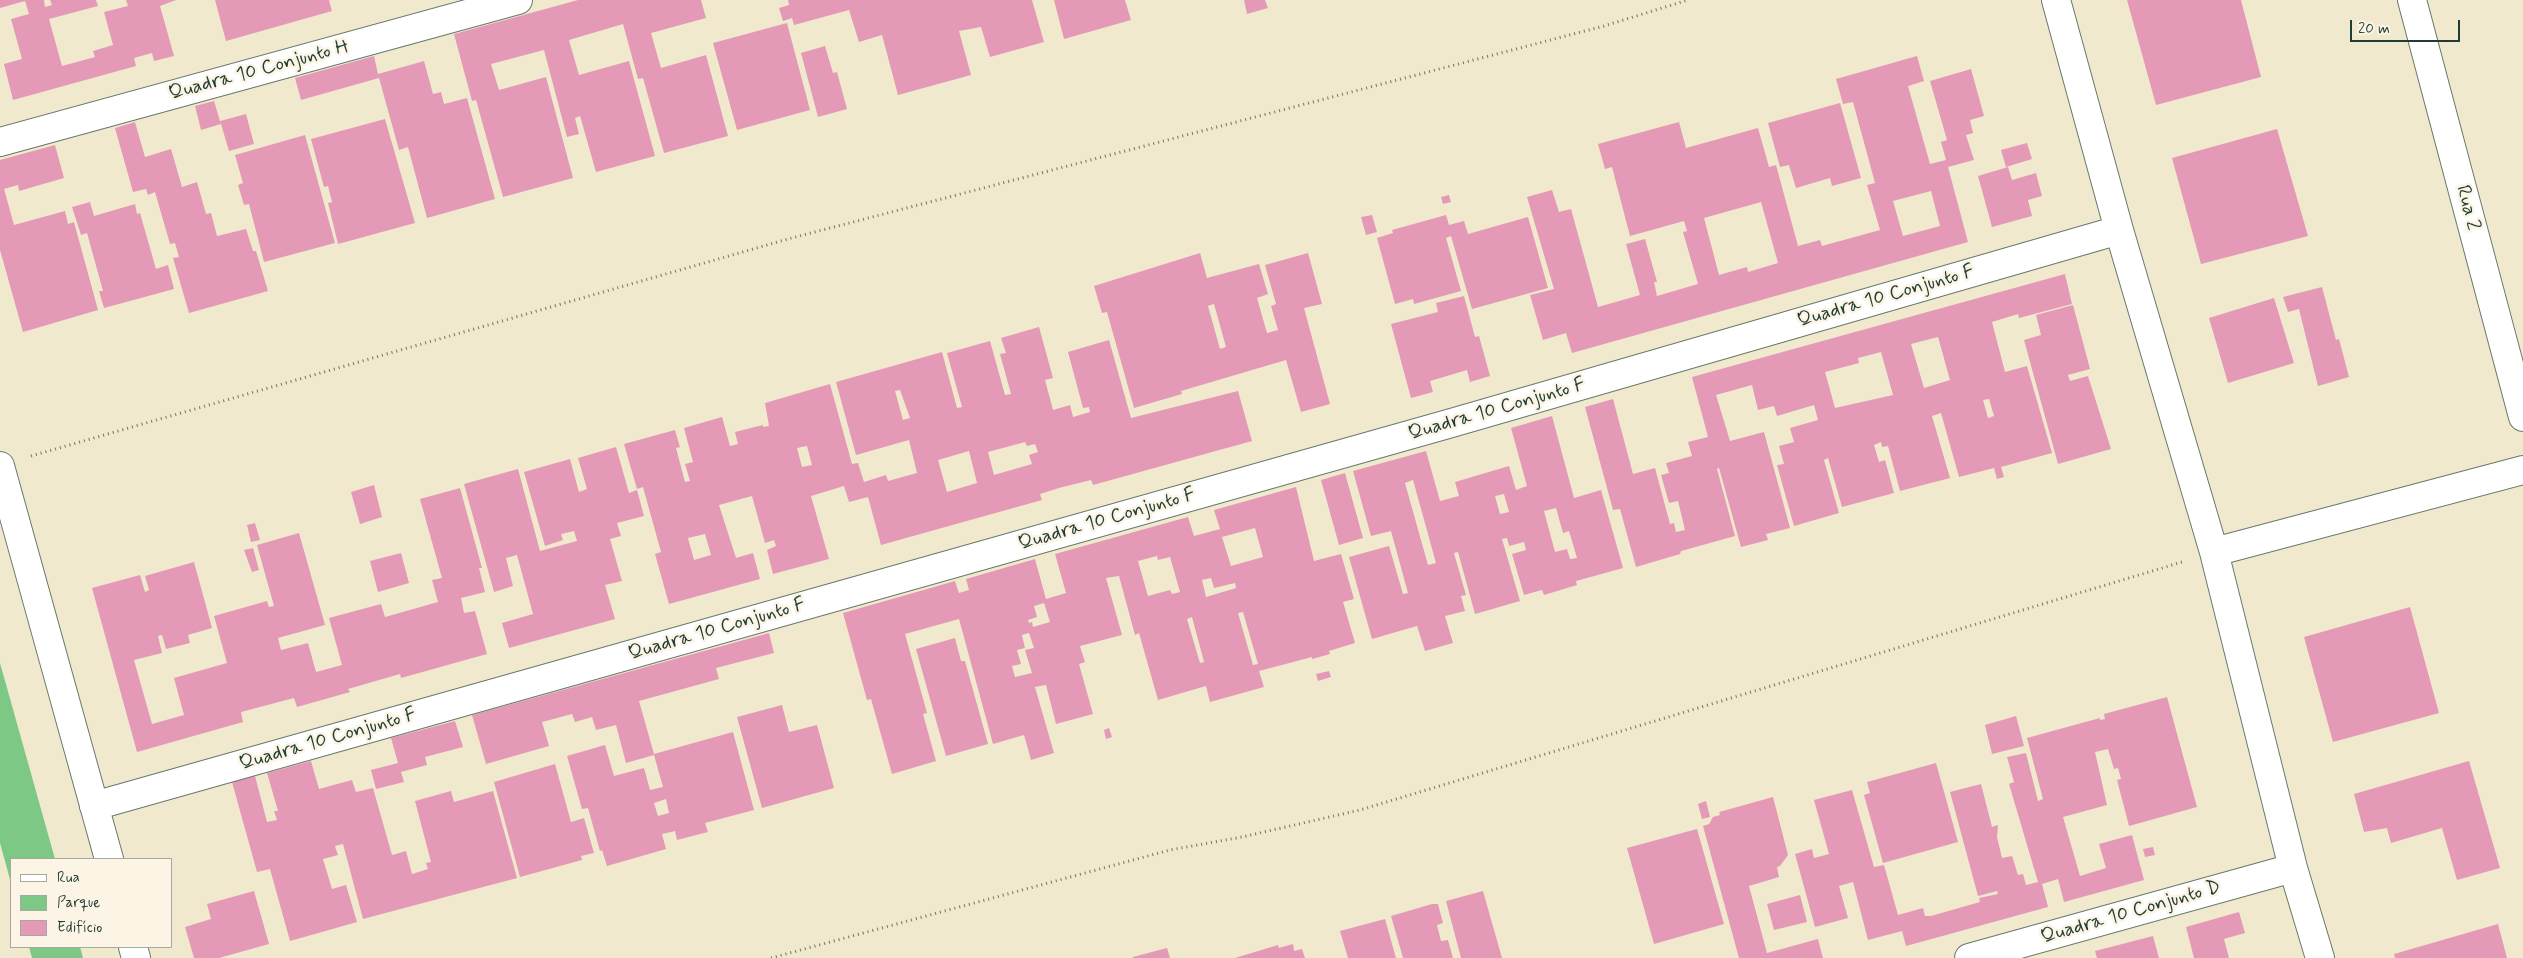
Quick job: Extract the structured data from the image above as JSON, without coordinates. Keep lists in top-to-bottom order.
{
  "streets": {
    "street": [
      "Quadra 10 Conjunto H",
      "Rua 2",
      "Quadra 10 Conjunto F",
      "Quadra 10 Conjunto D"
    ]
  },
  "legend": ["Rua", "Parque", "Edifício"],
  "scale_bar": "20 m"
}
